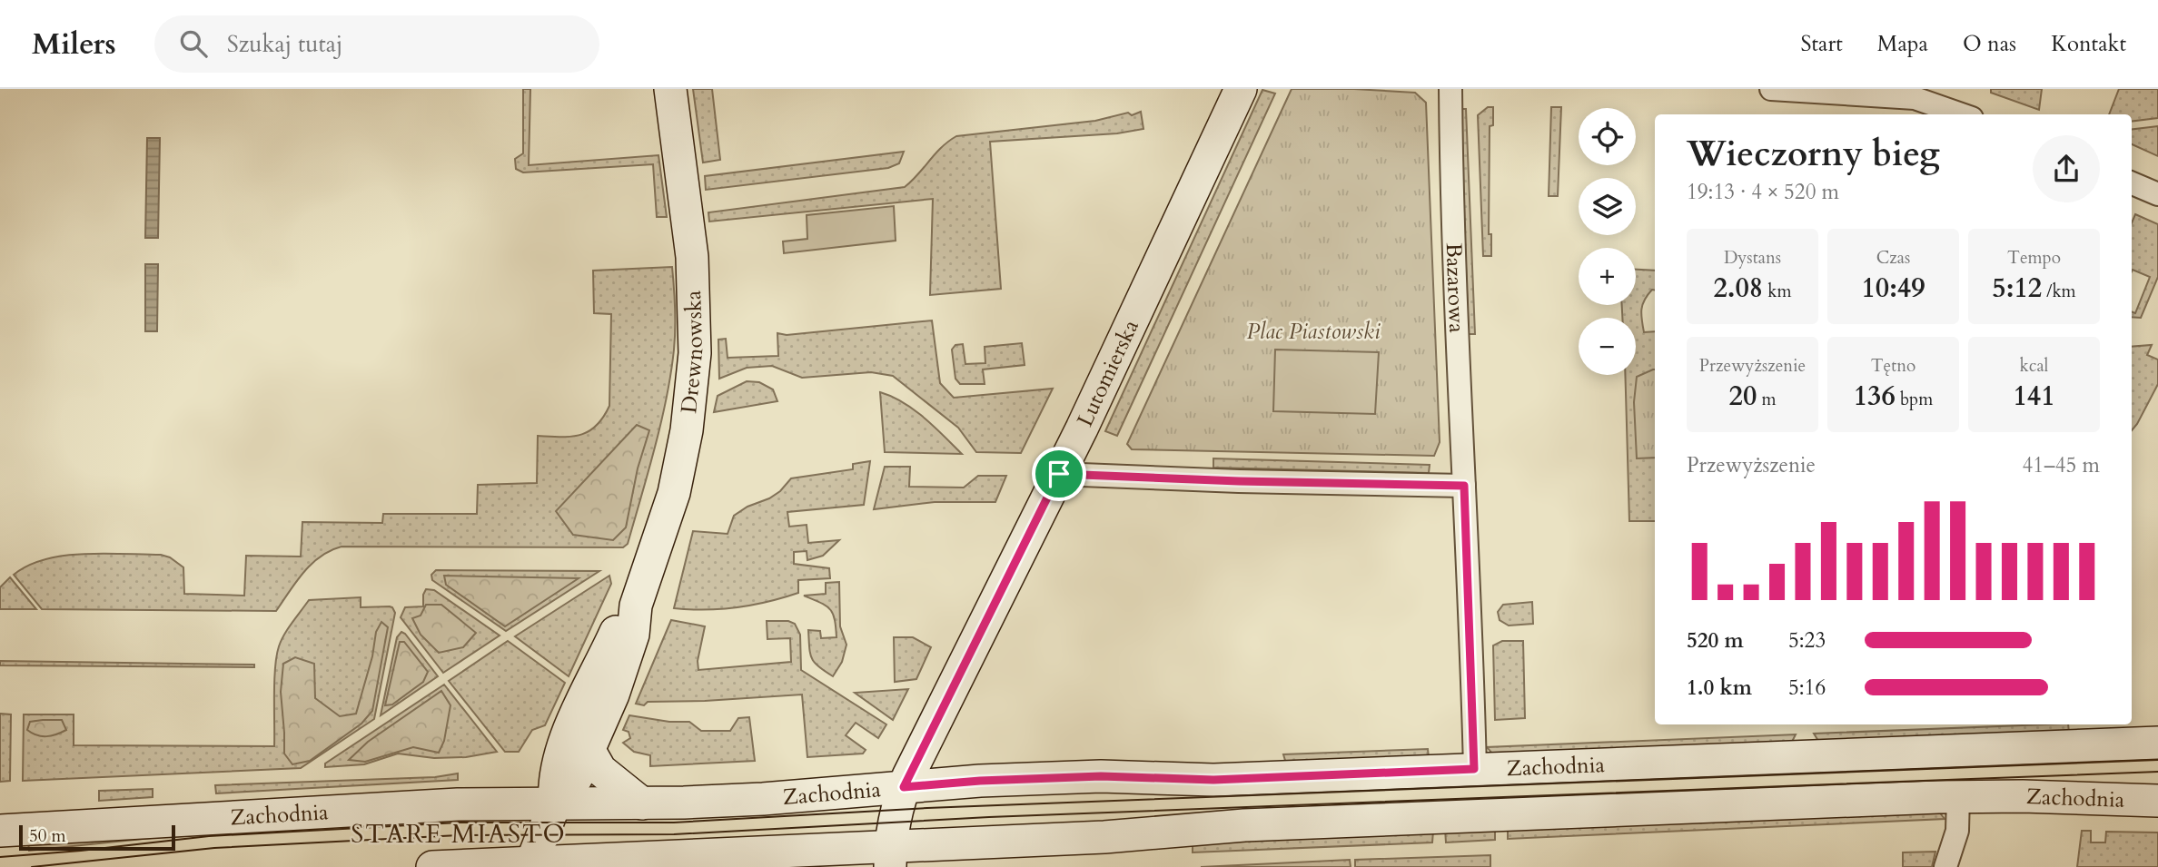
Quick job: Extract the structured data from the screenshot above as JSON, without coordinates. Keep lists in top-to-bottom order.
{
  "streets": {
    "main road": ["Drewnowska", "Lutomierska", "Zachodnia"],
    "street": ["Bazarowa"]
  },
  "crossings": [
    ["Bazarowa", "Zachodnia"],
    ["Drewnowska", "Zachodnia"],
    ["Lutomierska", "Zachodnia"]
  ],
  "districts": ["STARE MIASTO"],
  "parks": ["Plac Piastowski"],
  "scale_bar": "50 m",
  "page": {
    "header": "Milers",
    "search": "Szukaj tutaj",
    "nav": [
      "Start",
      "Mapa",
      "O nas",
      "Kontakt"
    ],
    "map_buttons": ["+", "−"],
    "heading": ["Wieczorny bieg", "19:13 · 4 × 520 m"],
    "stats": [
      ["Dystans", "2.08 km"],
      ["Czas", "10:49"],
      ["Tempo", "5:12 /km"],
      ["Przewyższenie", "20 m"],
      ["Tętno", "136 bpm"],
      ["kcal", "141"]
    ],
    "chart": ["Przewyższenie", "41–45 m"],
    "list": [
      {
        "name": "520 m",
        "note": "5:23"
      },
      {
        "name": "1.0 km",
        "note": "5:16"
      }
    ],
    "scale": "50 m"
  }
}
